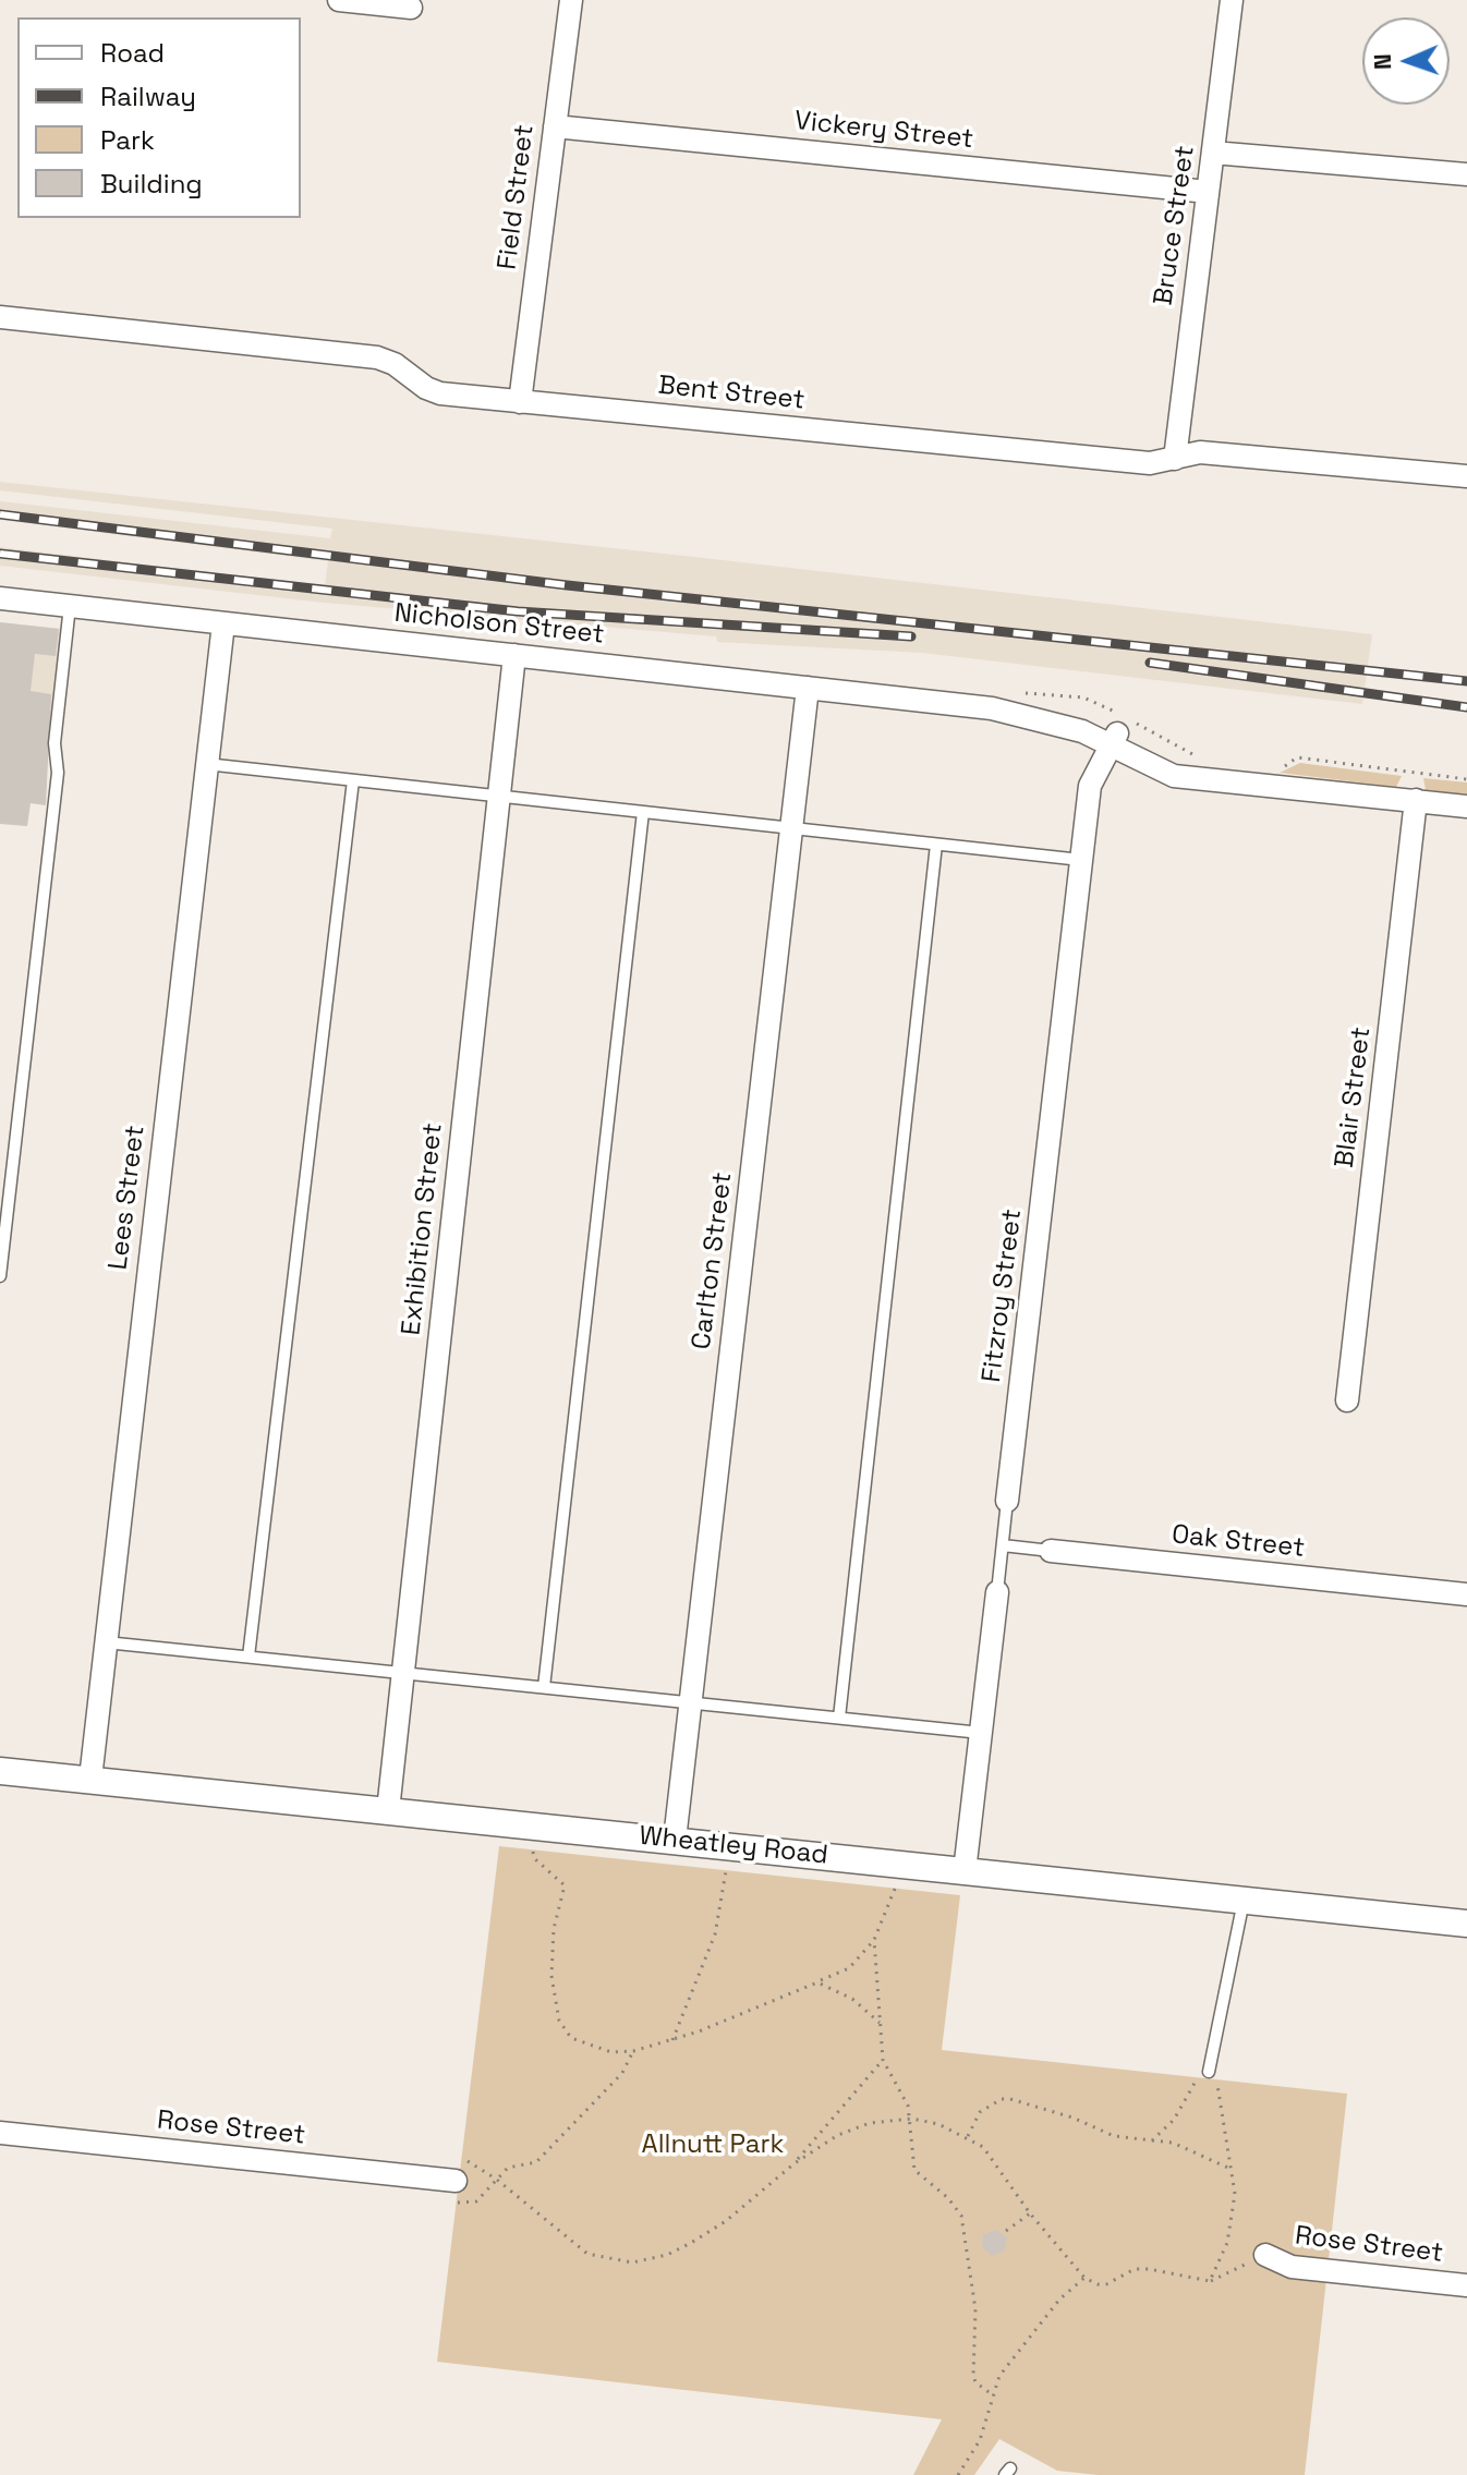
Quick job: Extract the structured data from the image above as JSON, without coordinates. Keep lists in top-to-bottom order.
{
  "streets": {
    "street": [
      "Vickery Street",
      "Field Street",
      "Bruce Street",
      "Bent Street",
      "Nicholson Street",
      "Blair Street",
      "Lees Street",
      "Exhibition Street",
      "Carlton Street",
      "Fitzroy Street",
      "Oak Street",
      "Wheatley Road",
      "Rose Street"
    ]
  },
  "crossings": [
    ["Vickery Street", "Field Street"],
    ["Vickery Street", "Bruce Street"],
    ["Field Street", "Bent Street"],
    ["Bruce Street", "Bent Street"],
    ["Nicholson Street", "Blair Street"],
    ["Nicholson Street", "Lees Street"],
    ["Nicholson Street", "Exhibition Street"],
    ["Nicholson Street", "Carlton Street"],
    ["Nicholson Street", "Fitzroy Street"],
    ["Lees Street", "Wheatley Road"],
    ["Exhibition Street", "Wheatley Road"],
    ["Carlton Street", "Wheatley Road"],
    ["Fitzroy Street", "Oak Street"],
    ["Fitzroy Street", "Wheatley Road"]
  ],
  "parks": ["Allnutt Park"],
  "legend": [
    "Road",
    "Railway",
    "Park",
    "Building"
  ],
  "north": "left"
}
